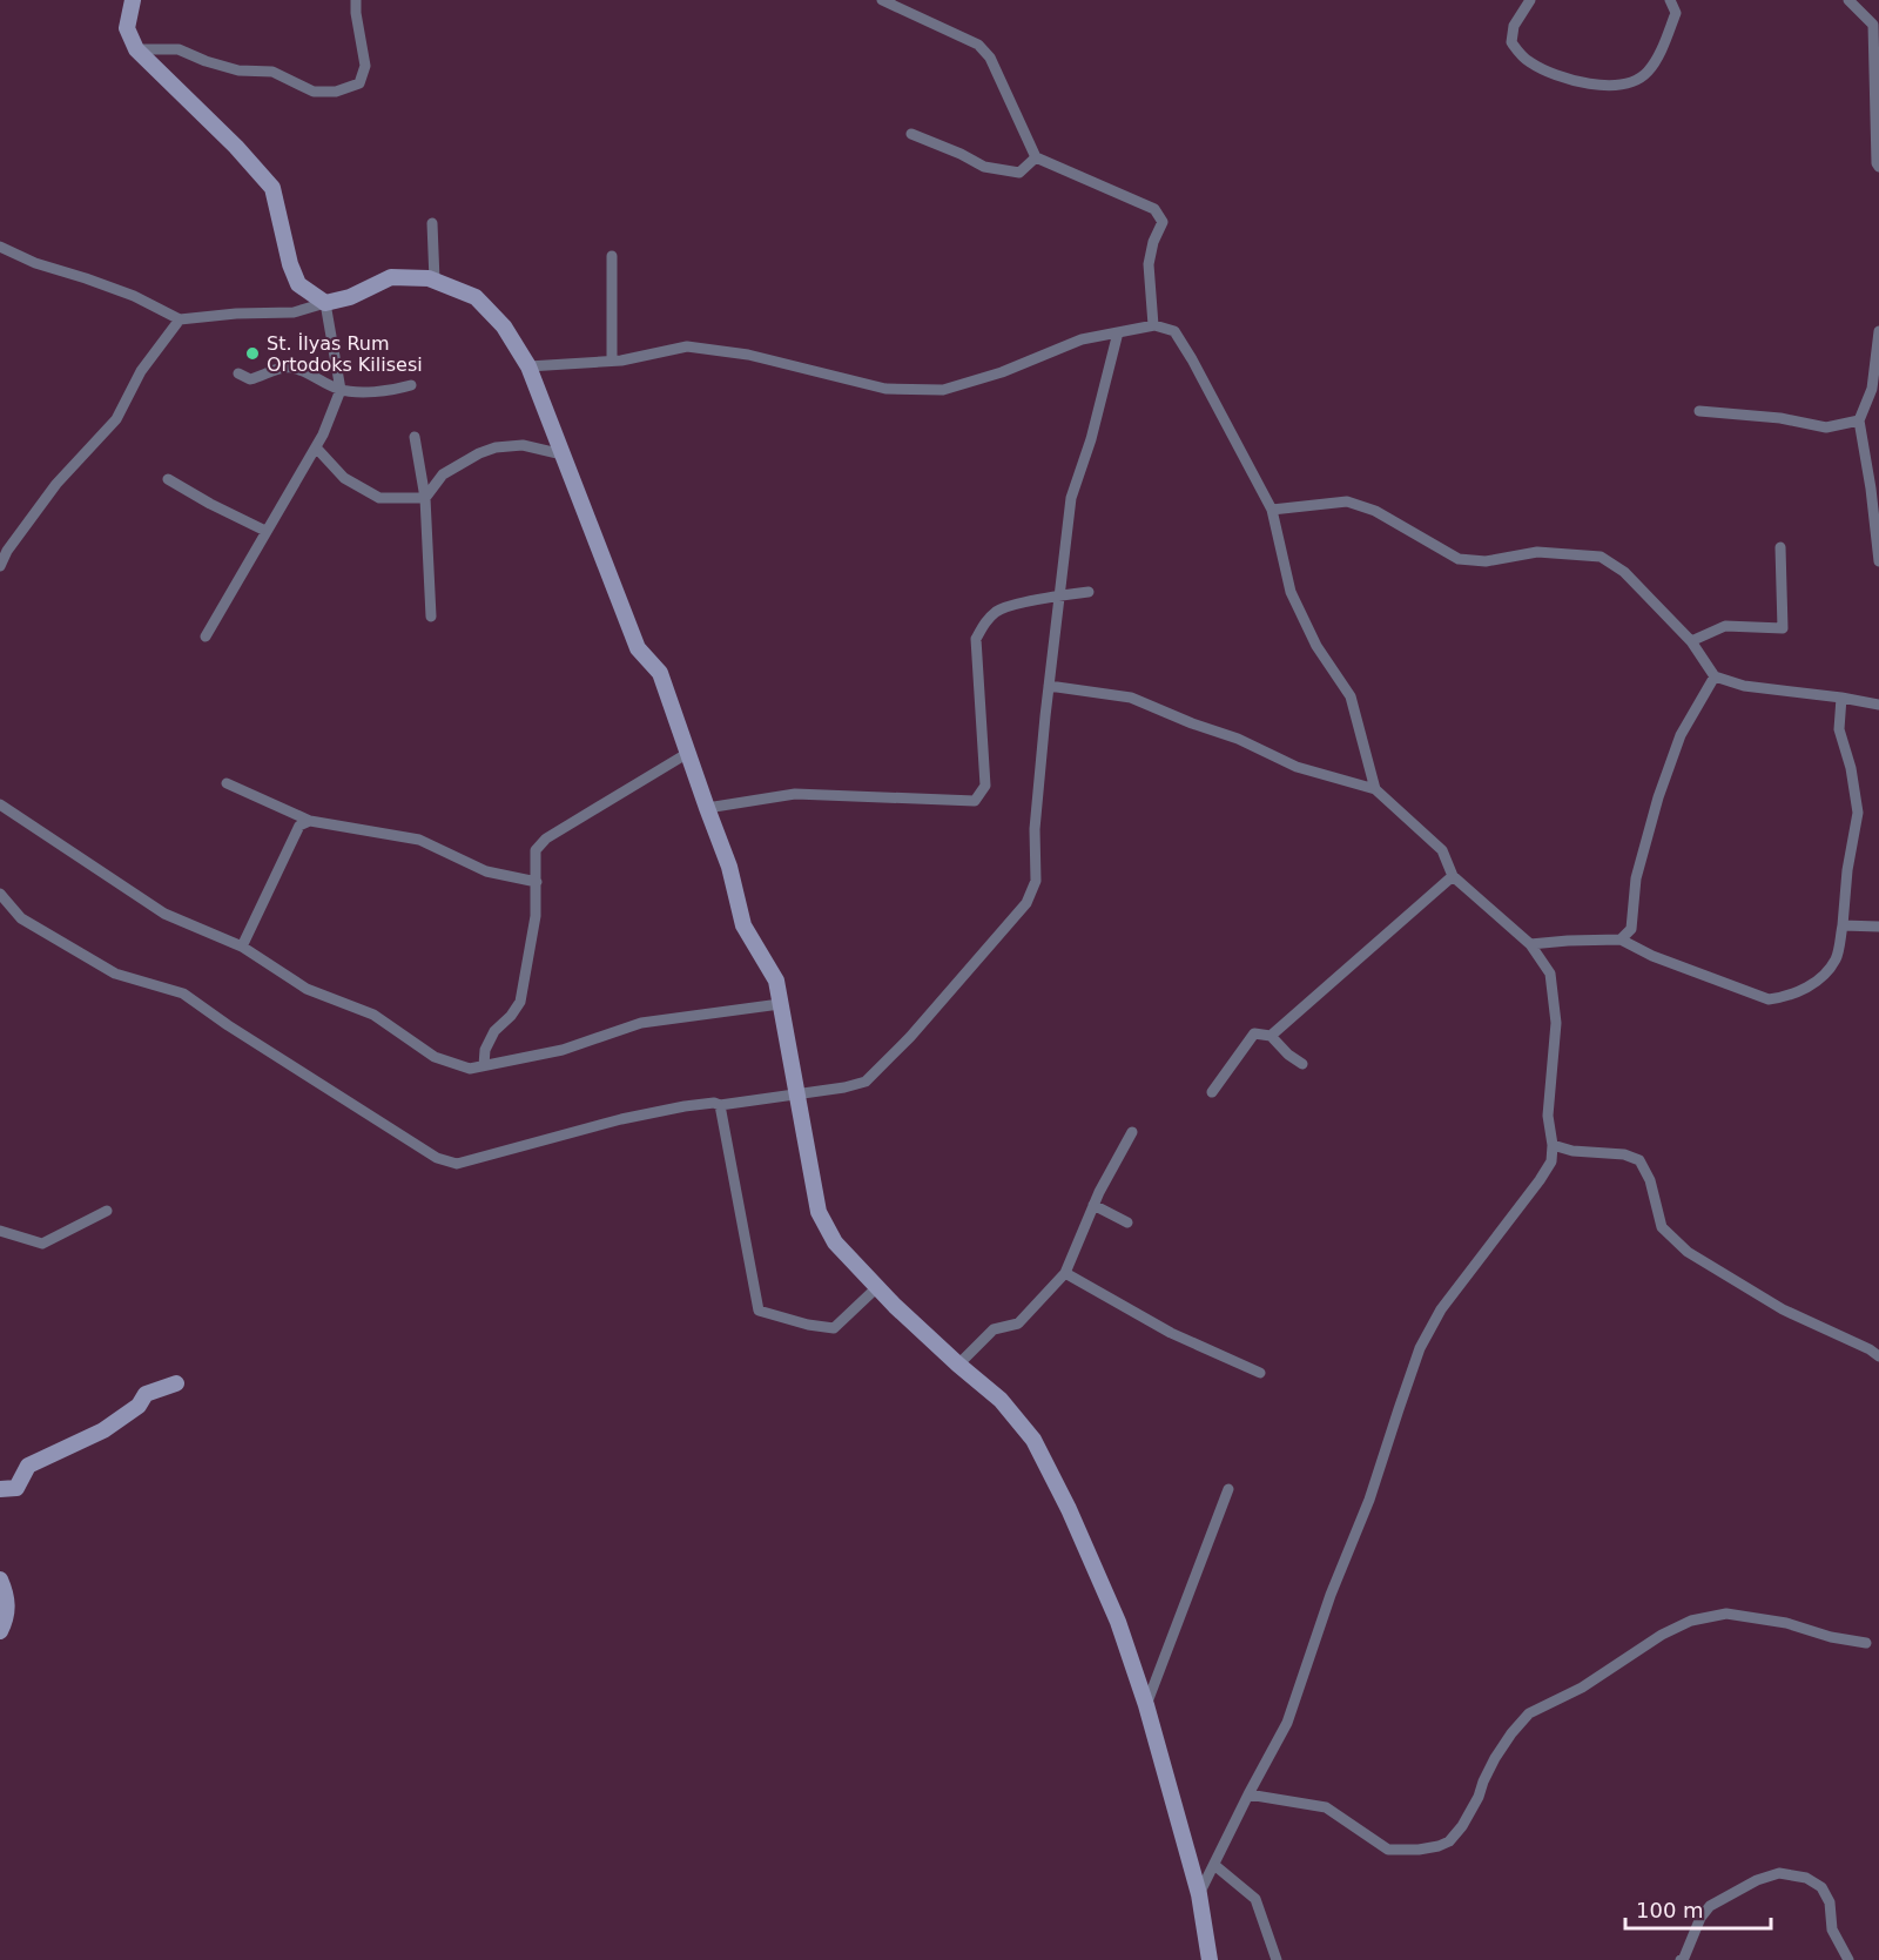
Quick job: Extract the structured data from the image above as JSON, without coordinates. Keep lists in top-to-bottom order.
{
  "places": ["St. İlyas Rum Ortodoks Kilisesi"],
  "scale_bar": "100 m"
}
